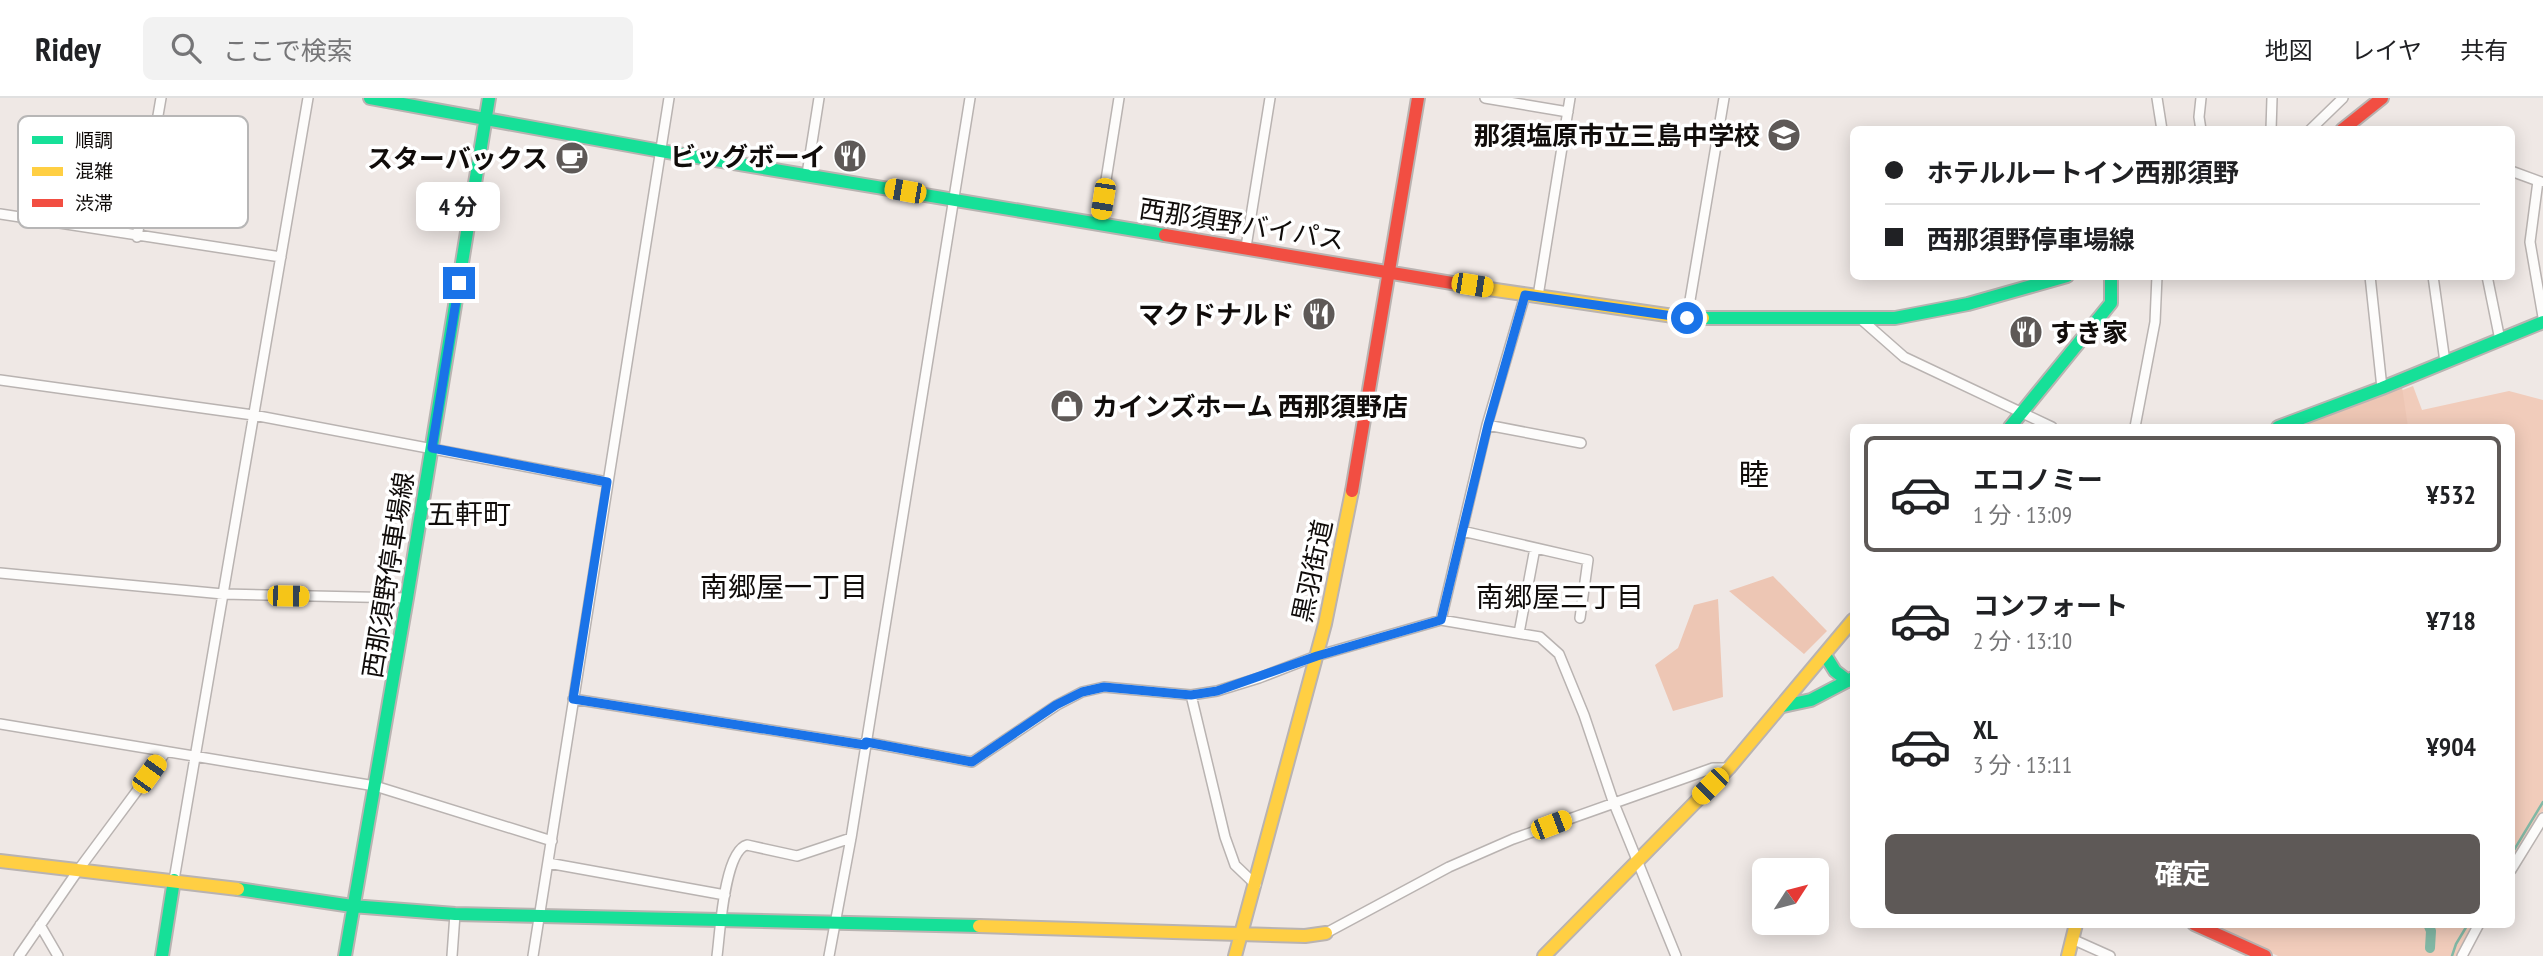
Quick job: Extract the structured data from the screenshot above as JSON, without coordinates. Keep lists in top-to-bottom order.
{
  "streets": {
    "main road": ["西那須野バイパス", "黒羽街道", "西那須野停車場線"]
  },
  "crossings": [
    ["西那須野バイパス", "黒羽街道"],
    ["西那須野バイパス", "西那須野停車場線"]
  ],
  "districts": [
    "睦",
    "五軒町",
    "南郷屋一丁目",
    "南郷屋三丁目"
  ],
  "places": {
    "school or university": ["那須塩原市立三島中学校"],
    "restaurant": ["ビッグボーイ", "マクドナルド", "すき家"],
    "cafe": ["スターバックス"],
    "shop": ["カインズホーム 西那須野店"]
  },
  "legend": ["順調", "混雑", "渋滞"],
  "north": "top right",
  "page": {
    "header": "Ridey",
    "search": "ここで検索",
    "nav": ["地図", "レイヤ", "共有"],
    "banner": ["ホテルルートイン西那須野", "西那須野停車場線"],
    "bubble": "4 分",
    "list": [
      {
        "name": "エコノミー",
        "note": "1 分 · 13:09",
        "value": "¥532"
      },
      {
        "name": "コンフォート",
        "note": "2 分 · 13:10",
        "value": "¥718"
      },
      {
        "name": "XL",
        "note": "3 分 · 13:11",
        "value": "¥904"
      }
    ],
    "buttons": "確定"
  }
}
